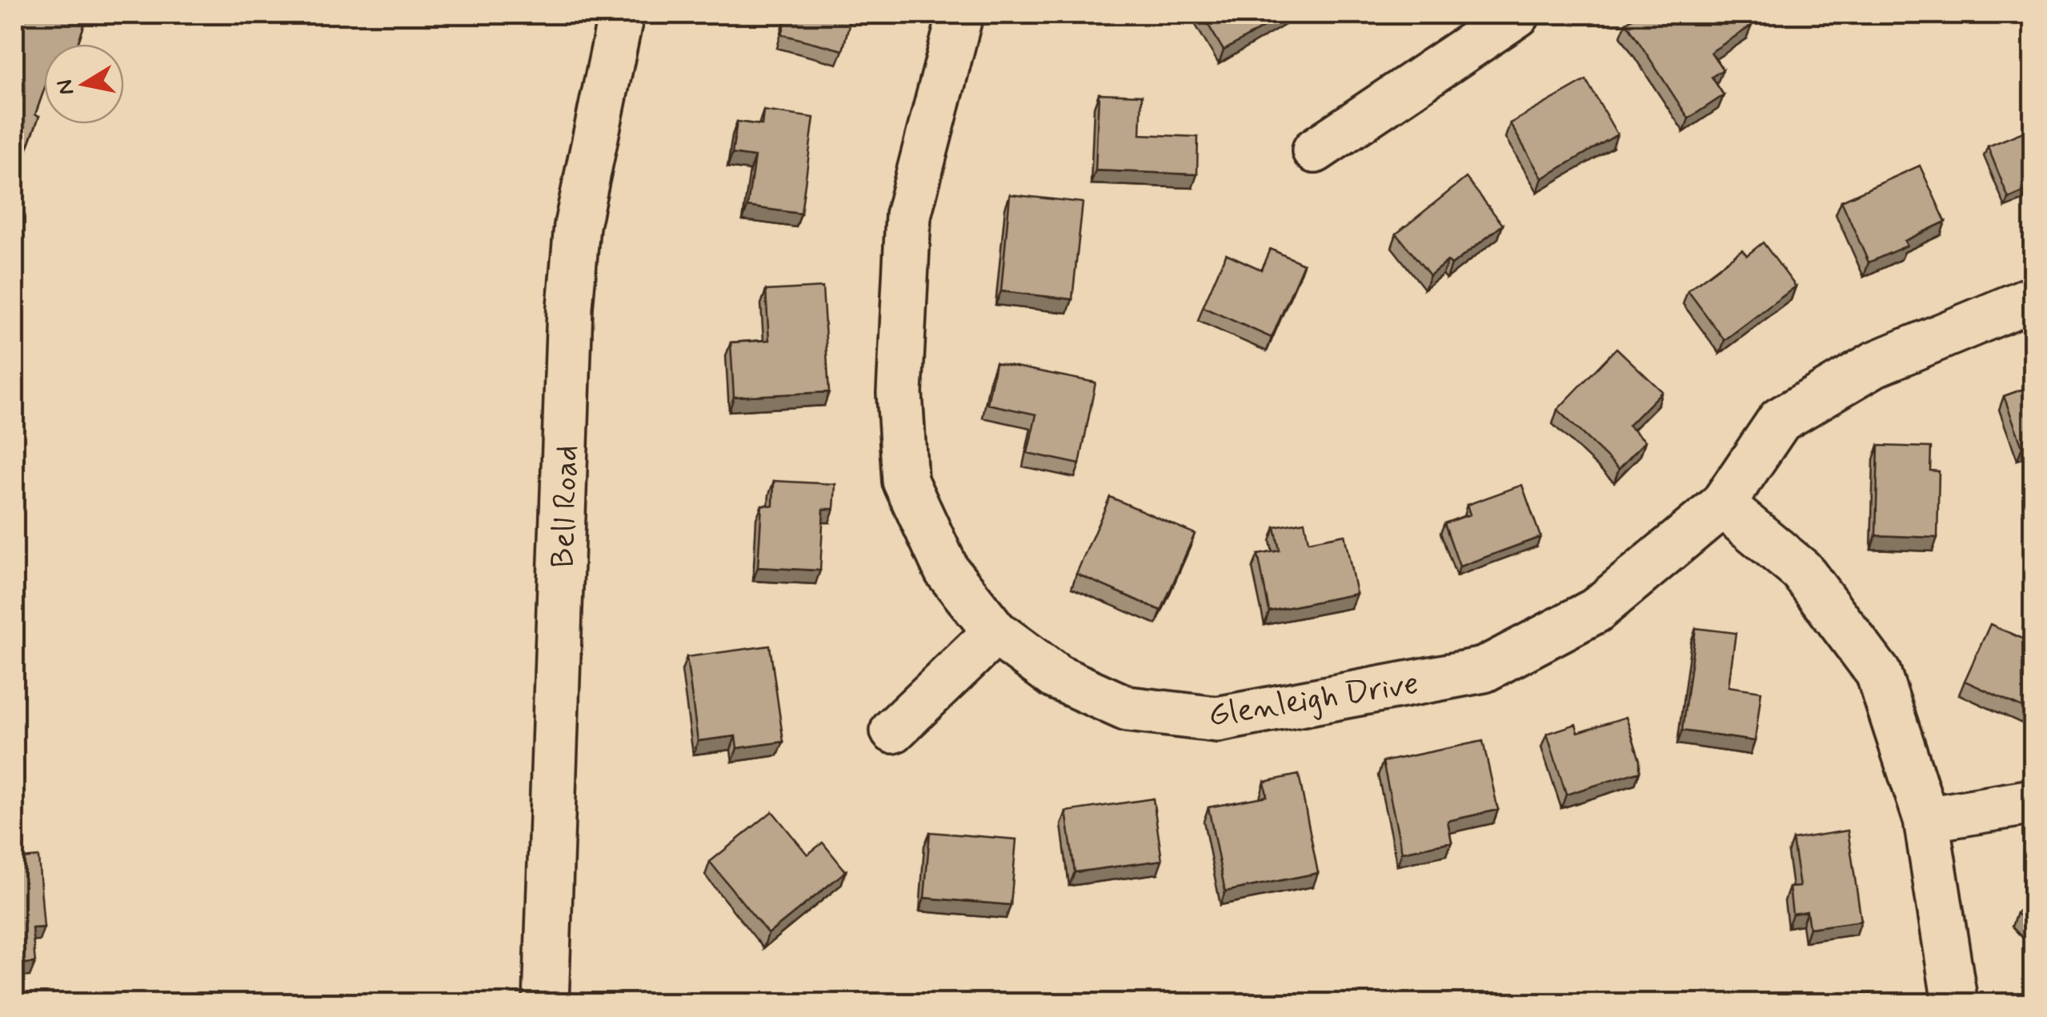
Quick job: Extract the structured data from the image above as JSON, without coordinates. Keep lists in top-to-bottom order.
{
  "streets": {
    "street": ["Bell Road", "Glenleigh Drive"]
  },
  "north": "left"
}
